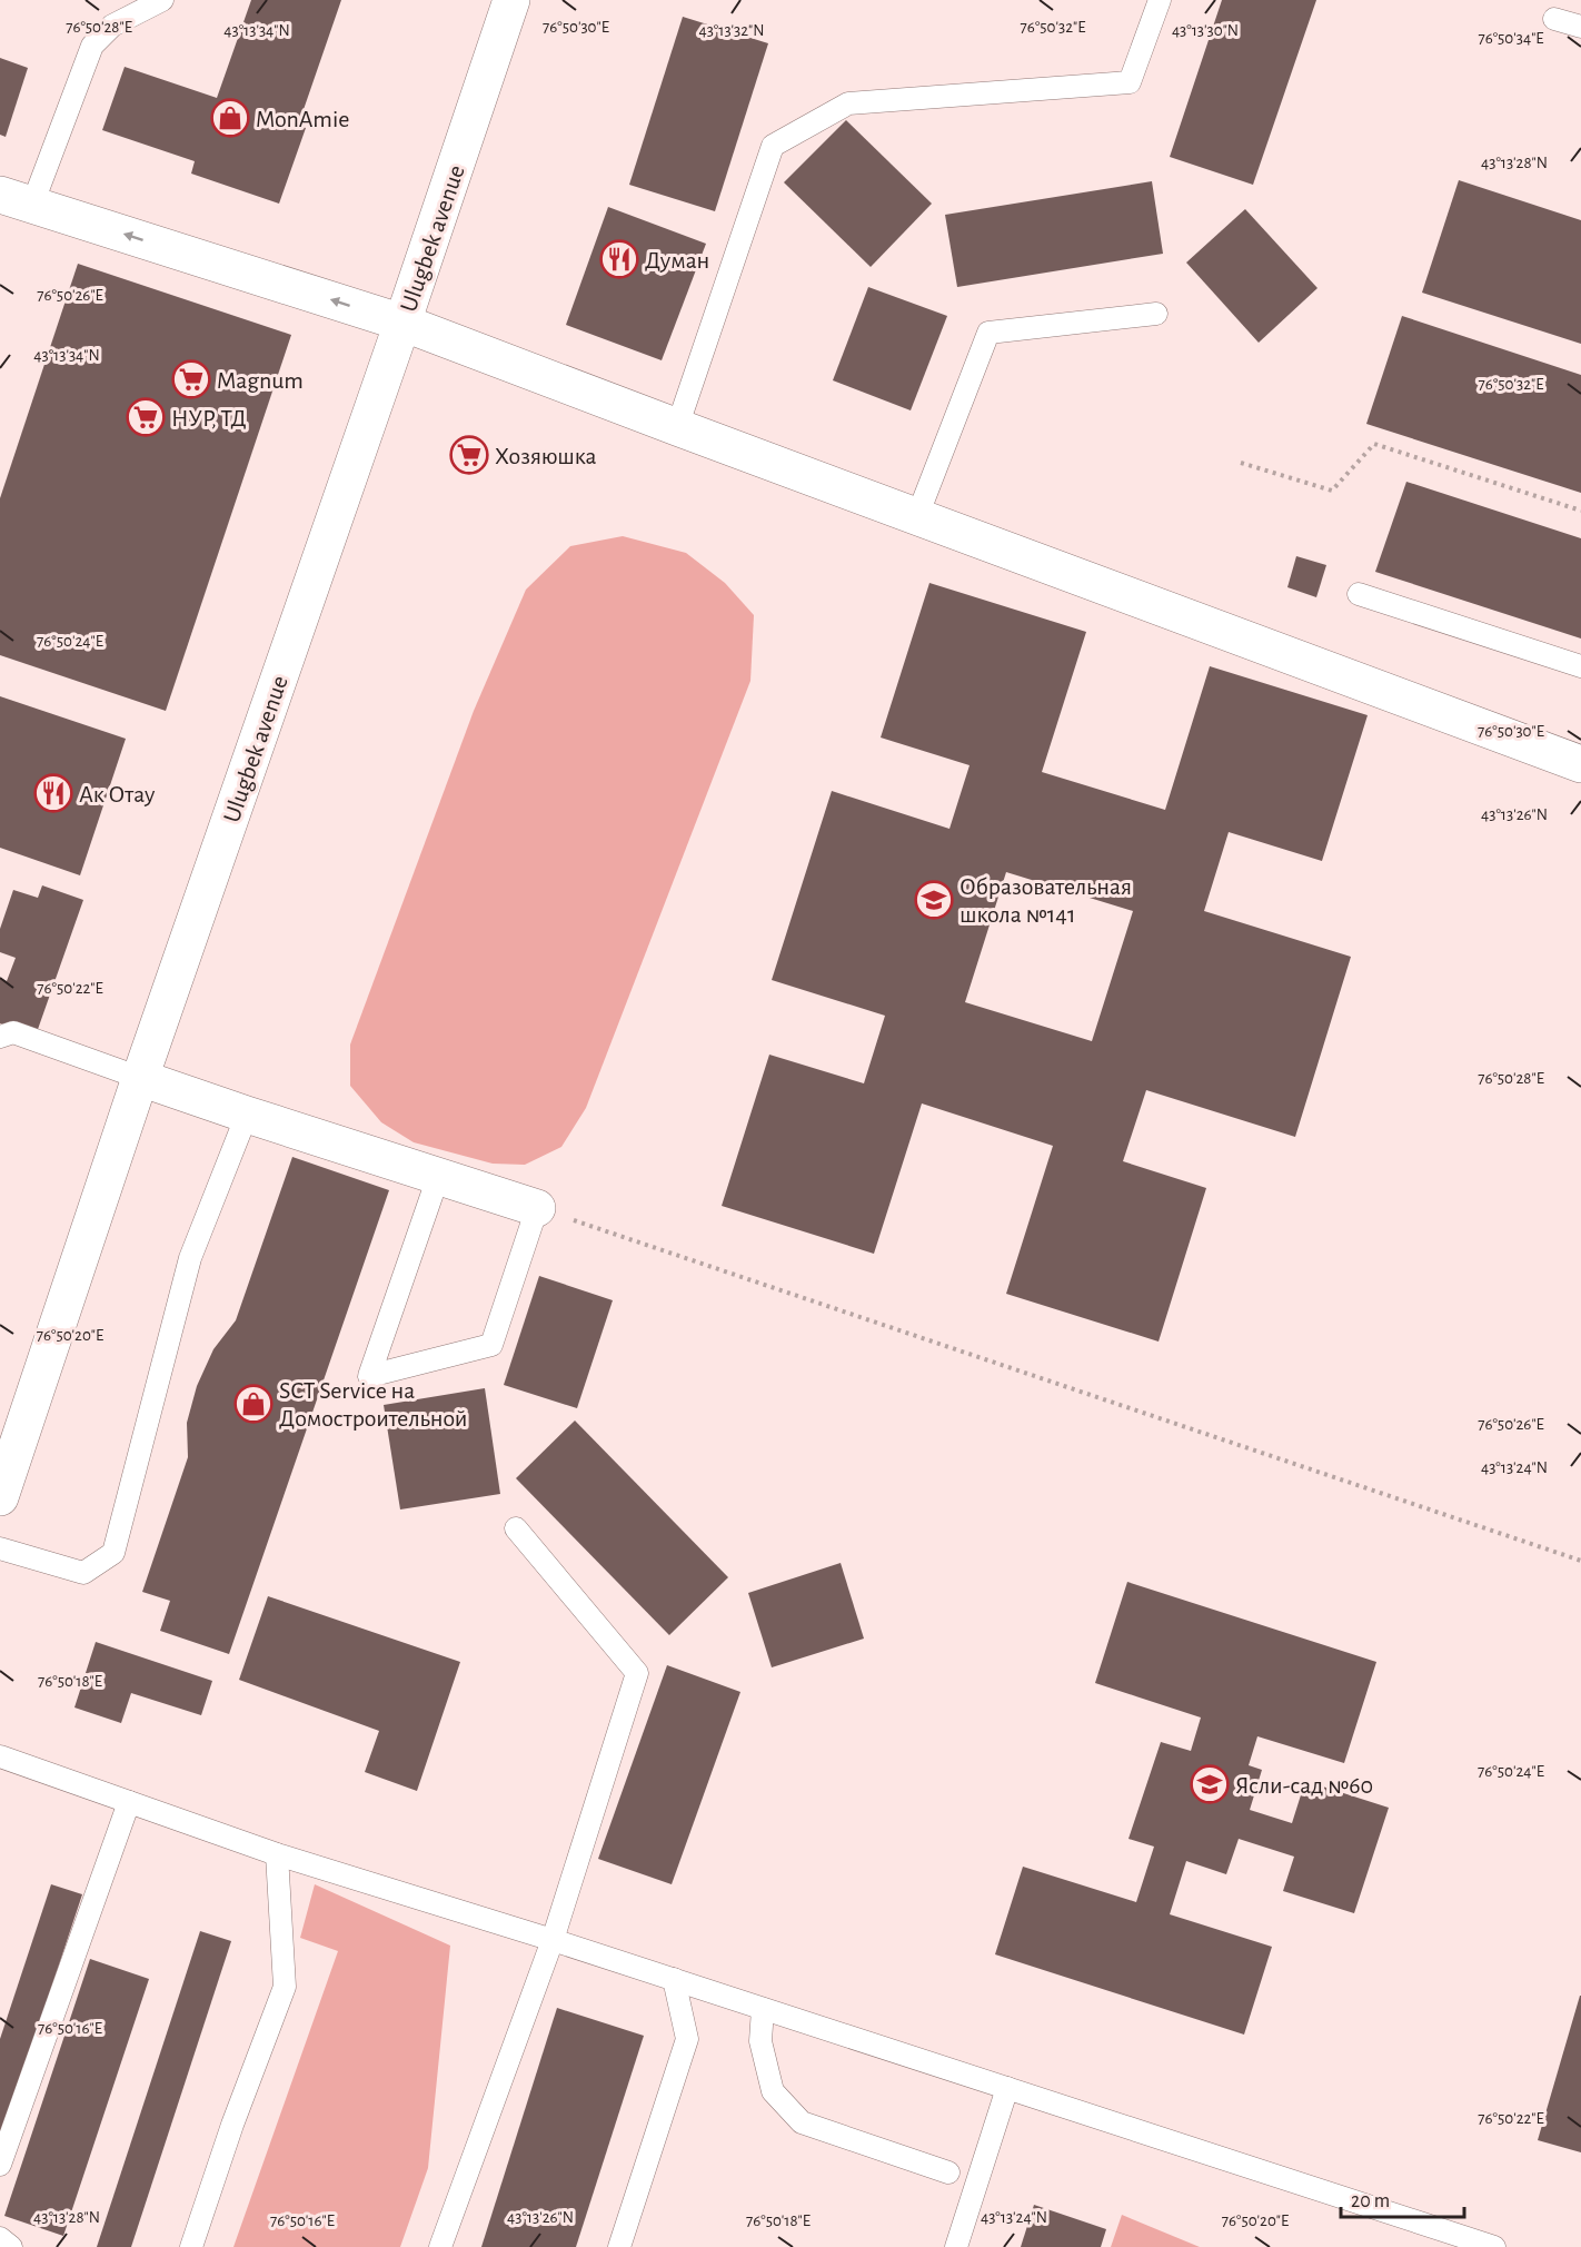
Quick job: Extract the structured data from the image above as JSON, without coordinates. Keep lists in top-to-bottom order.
{
  "streets": {
    "street": ["Ulugbek avenue"]
  },
  "places": {
    "shop": ["MonAmie", "SCT Service на Домостроительной"],
    "restaurant": ["Думан", "Ак Отау"],
    "supermarket": ["Magnum", "НУР, ТД", "Хозяюшка"],
    "school or university": ["Образовательная школа №141", "Ясли-сад №60"]
  },
  "scale_bar": "20 m",
  "coordinates": [
    "76°50'28\"E",
    "76°50'30\"E",
    "76°50'32\"E",
    "43°13'34\"N",
    "43°13'32\"N",
    "43°13'30\"N",
    "76°50'34\"E",
    "43°13'28\"N",
    "76°50'26\"E",
    "76°50'24\"E",
    "43°13'26\"N",
    "76°50'22\"E",
    "76°50'20\"E",
    "43°13'24\"N",
    "76°50'18\"E",
    "76°50'16\"E"
  ]
}
